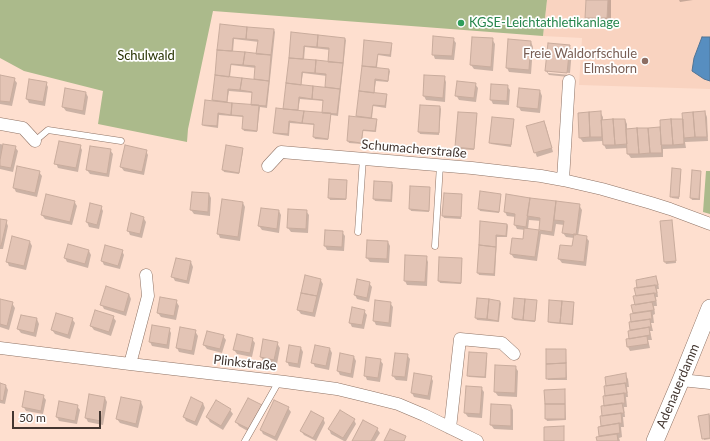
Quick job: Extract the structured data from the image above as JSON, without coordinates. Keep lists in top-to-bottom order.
{
  "streets": {
    "street": ["Schumacherstraße", "Plinkstraße", "Adenauerdamm"]
  },
  "parks": ["Schulwald"],
  "places": ["KGSE-Leichtathletikanlage", "Freie Waldorfschule Elmshorn"],
  "scale_bar": "50 m"
}
